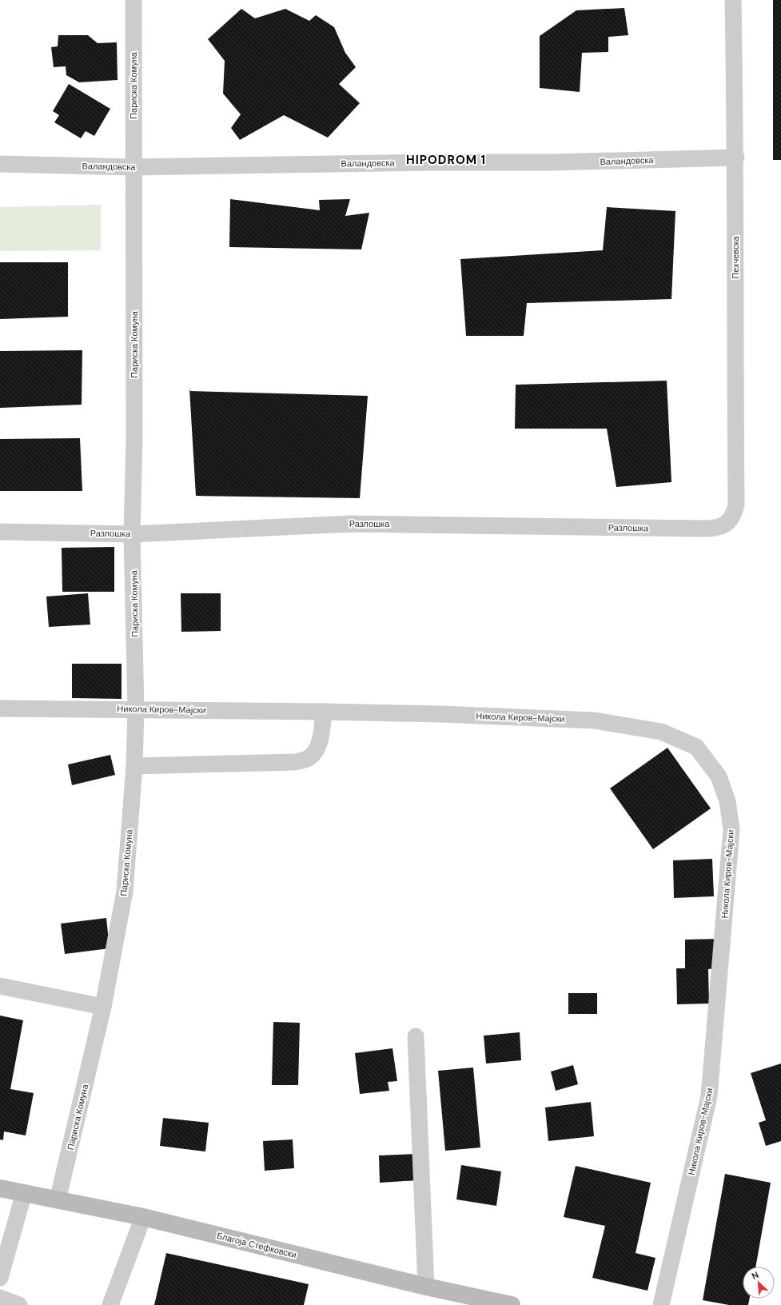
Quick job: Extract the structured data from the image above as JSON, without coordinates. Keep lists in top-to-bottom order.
{
  "streets": {
    "main road": ["Благоја Стефковски"],
    "street": [
      "Париска Комуна",
      "Валандовска",
      "Пехчевска",
      "Разлошка",
      "Никола Киров-Мајски"
    ]
  },
  "crossings": [
    ["Париска Комуна", "Валандовска"],
    ["Париска Комуна", "Разлошка"],
    ["Париска Комуна", "Никола Киров-Мајски"],
    ["Париска Комуна", "Благоја Стефковски"],
    ["Валандовска", "Пехчевска"],
    ["Пехчевска", "Разлошка"]
  ],
  "districts": ["HIPODROM 1"],
  "north": "top left"
}
